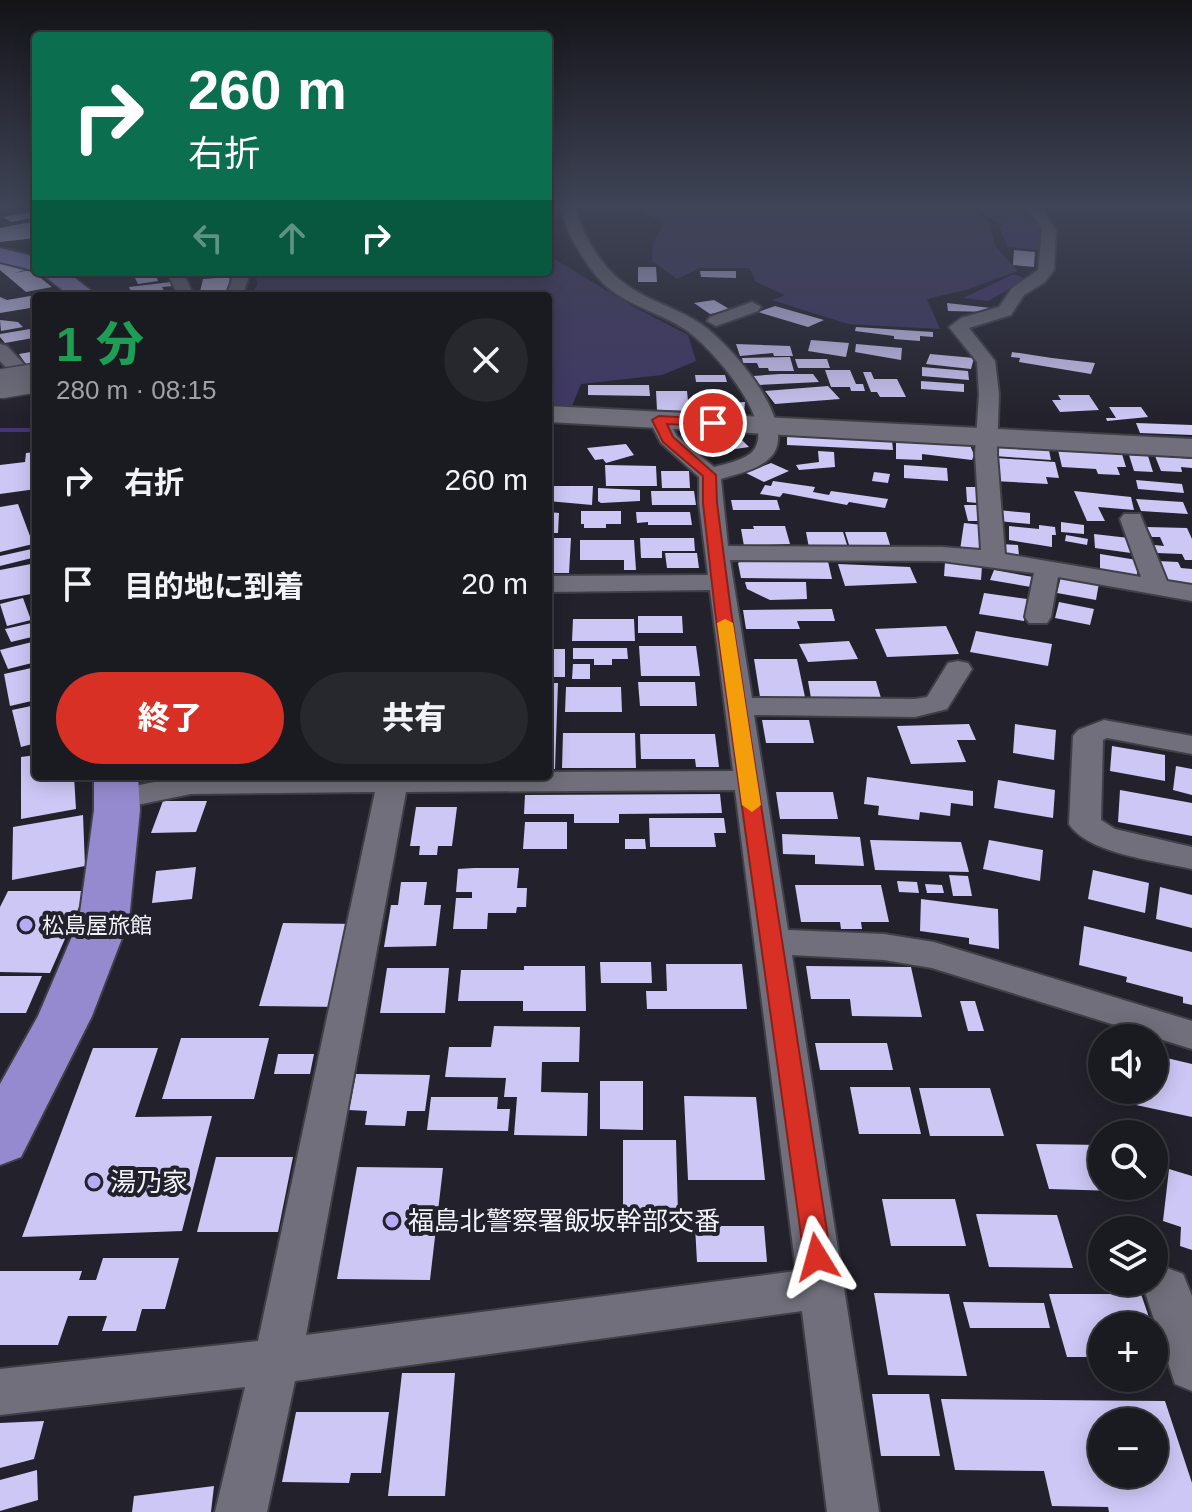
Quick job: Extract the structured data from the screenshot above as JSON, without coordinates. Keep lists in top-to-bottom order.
{
  "places": ["松島屋旅館", "湯乃家", "福島北警察署飯坂幹部交番"],
  "page": {
    "turn": ["260 m", "右折"],
    "heading": ["1 分", "280 m · 08:15"],
    "list": [
      {
        "name": "右折",
        "value": "260 m"
      },
      {
        "name": "目的地に到着",
        "value": "20 m"
      }
    ],
    "buttons": ["終了", "共有"],
    "map_buttons": ["+", "−"]
  }
}
